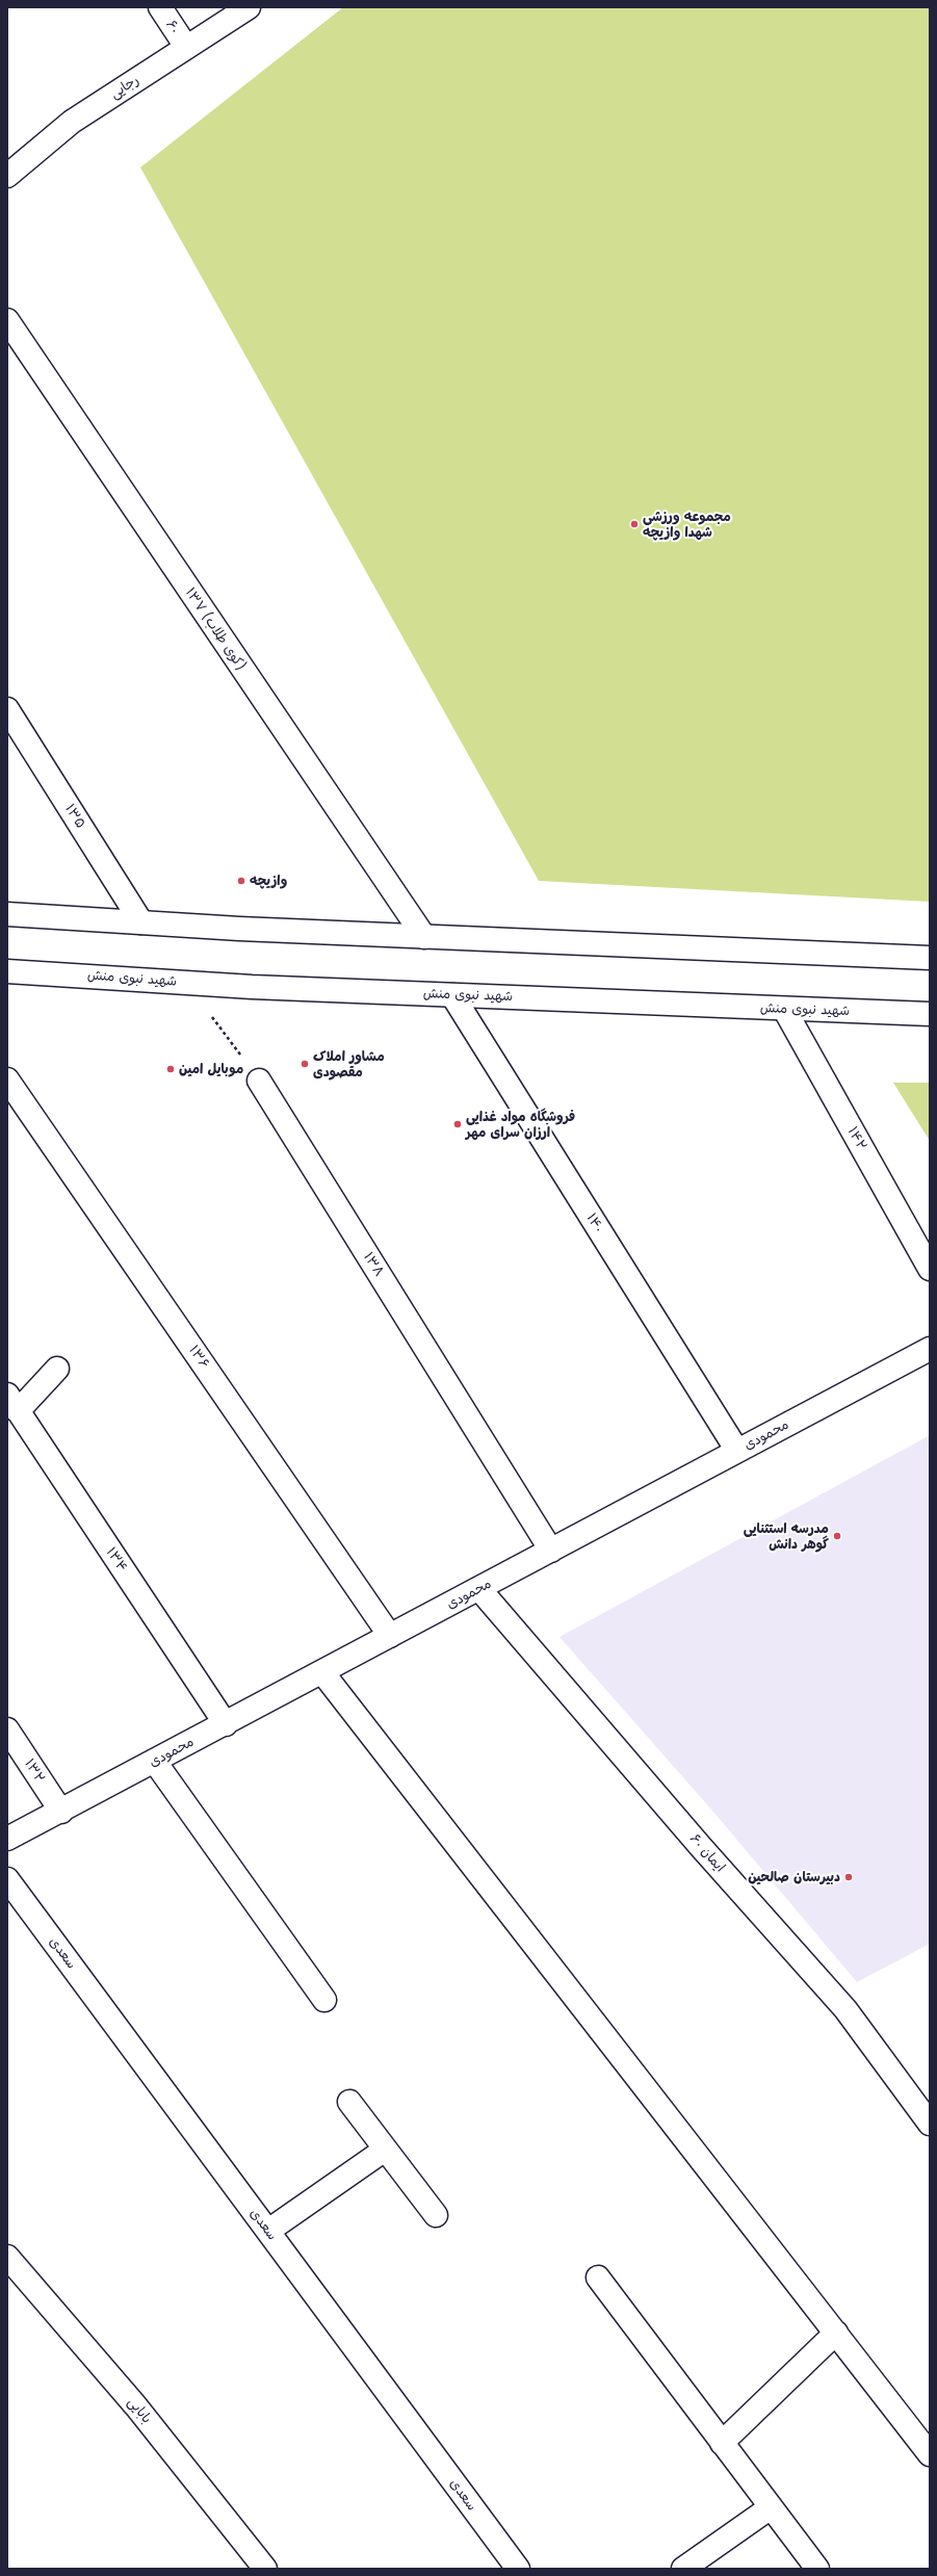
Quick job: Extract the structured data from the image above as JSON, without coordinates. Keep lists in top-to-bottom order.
{
  "streets": {
    "street": [
      "۶۰",
      "رجایی",
      "۱۳۷ (کوی طلاب)",
      "۱۳۵",
      "شهید نبوی منش",
      "۱۴۲",
      "۱۴۰",
      "۱۳۸",
      "۱۳۶",
      "محمودی",
      "۱۳۴",
      "۱۳۲",
      "ایمان ۶۰",
      "سعدی",
      "بابایی"
    ]
  },
  "crossings": [
    ["۶۰", "رجایی"],
    ["شهید نبوی منش", "۱۴۲"],
    ["شهید نبوی منش", "۱۴۰"],
    ["۱۴۰", "محمودی"],
    ["۱۳۸", "محمودی"],
    ["۱۳۶", "محمودی"],
    ["محمودی", "۱۳۴"],
    ["محمودی", "۱۳۲"],
    ["محمودی", "ایمان ۶۰"]
  ],
  "places": [
    "مجموعه ورزشی شهدا وازیچه",
    "وازیچه",
    "مشاور املاک مقصودی",
    "موبایل امین",
    "فروشگاه مواد غذایی ارزان سرای مهر",
    "مدرسه استثنایی گوهر دانش",
    "دبیرستان صالحین"
  ]
}
